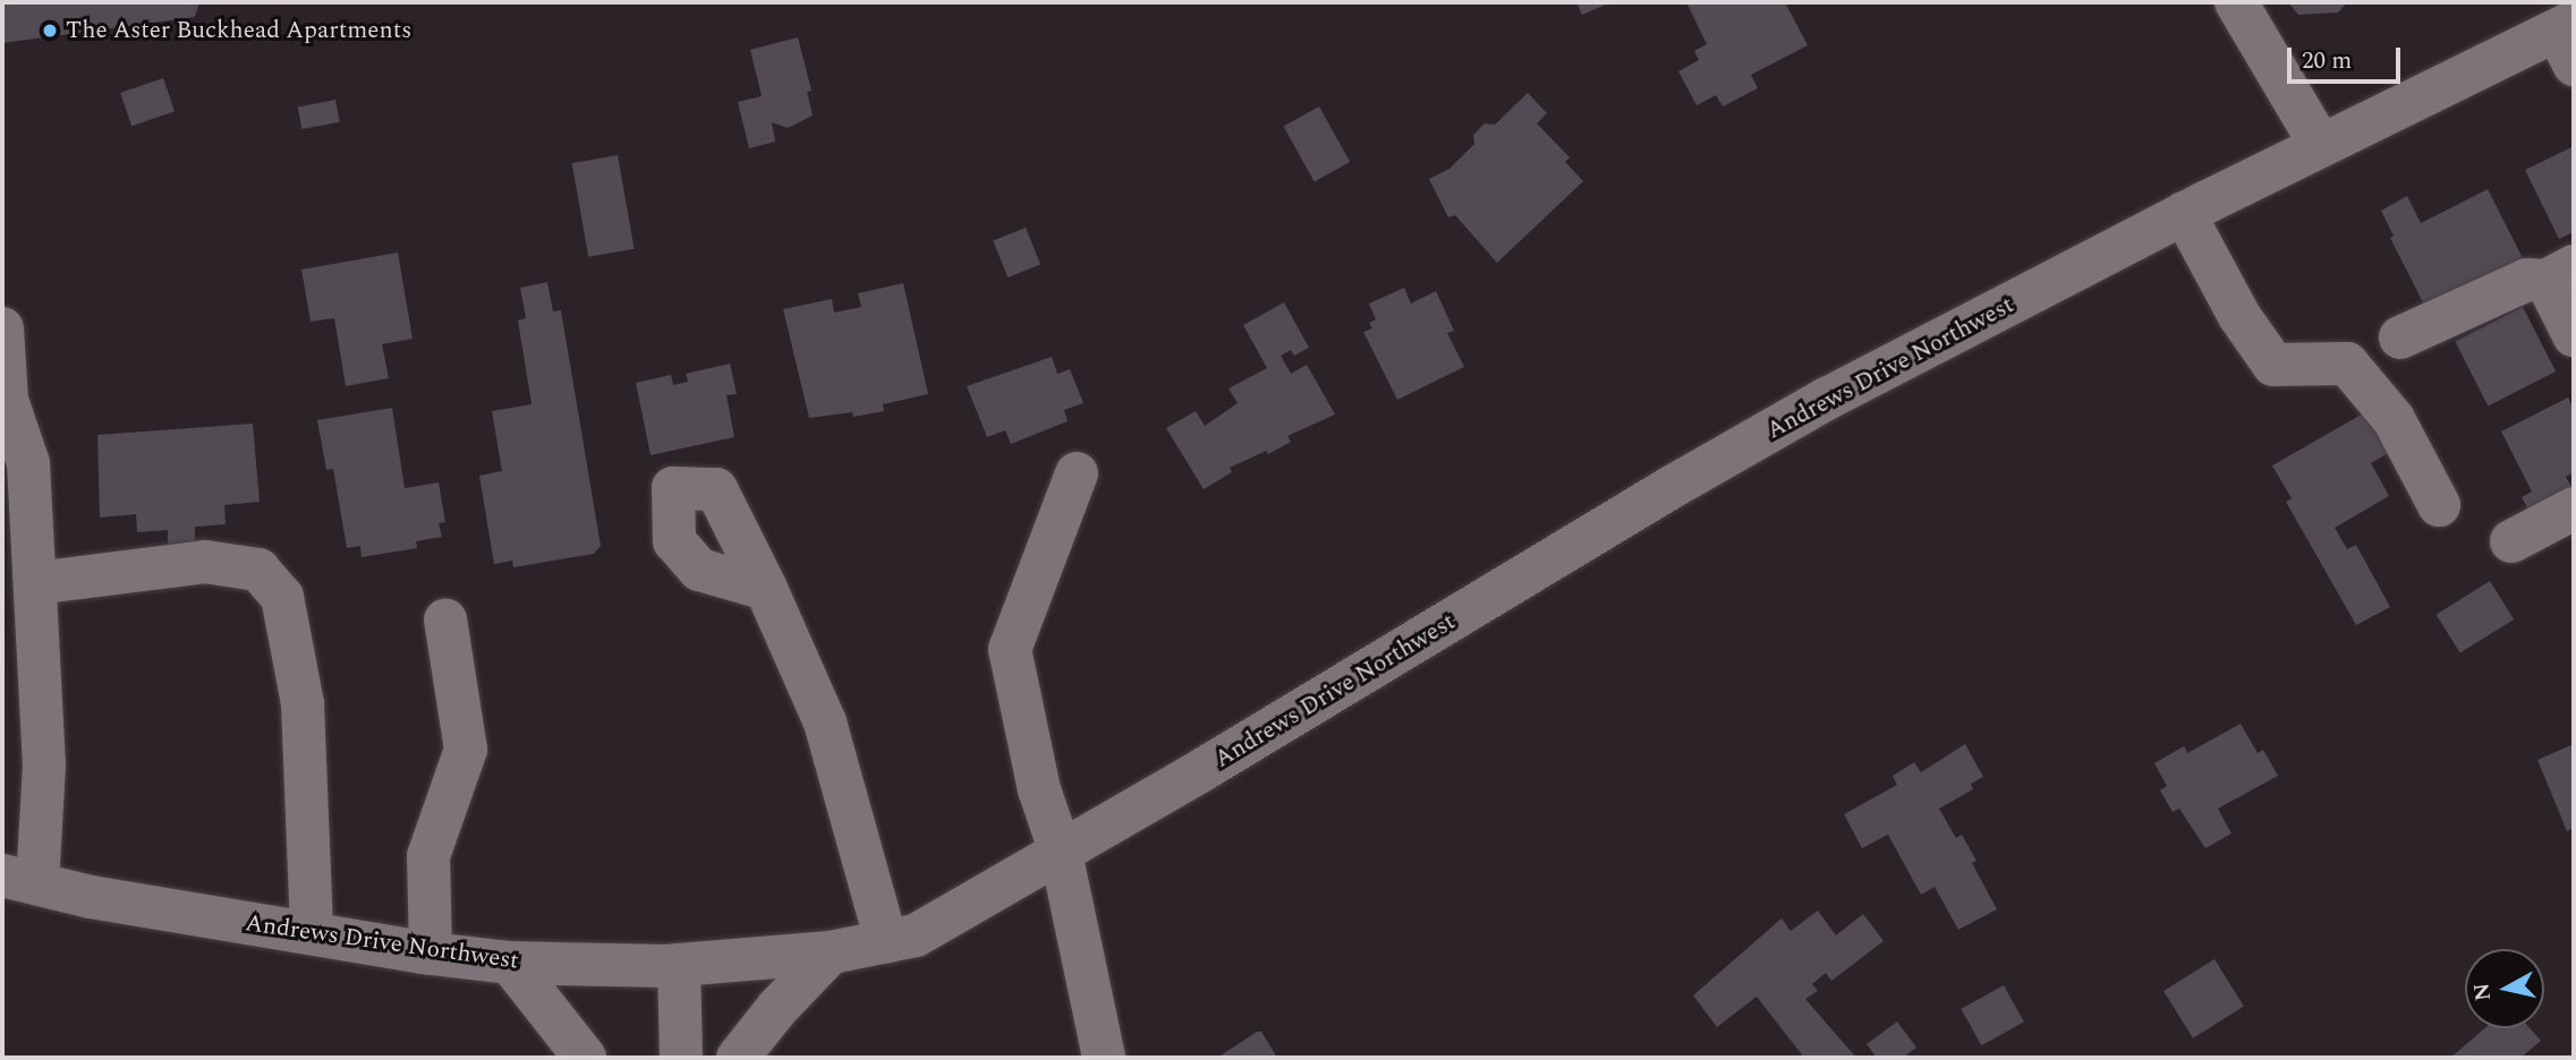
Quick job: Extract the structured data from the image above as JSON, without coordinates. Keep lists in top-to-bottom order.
{
  "streets": {
    "street": ["Andrews Drive Northwest"]
  },
  "places": ["The Aster Buckhead Apartments"],
  "scale_bar": "20 m",
  "north": "left"
}
